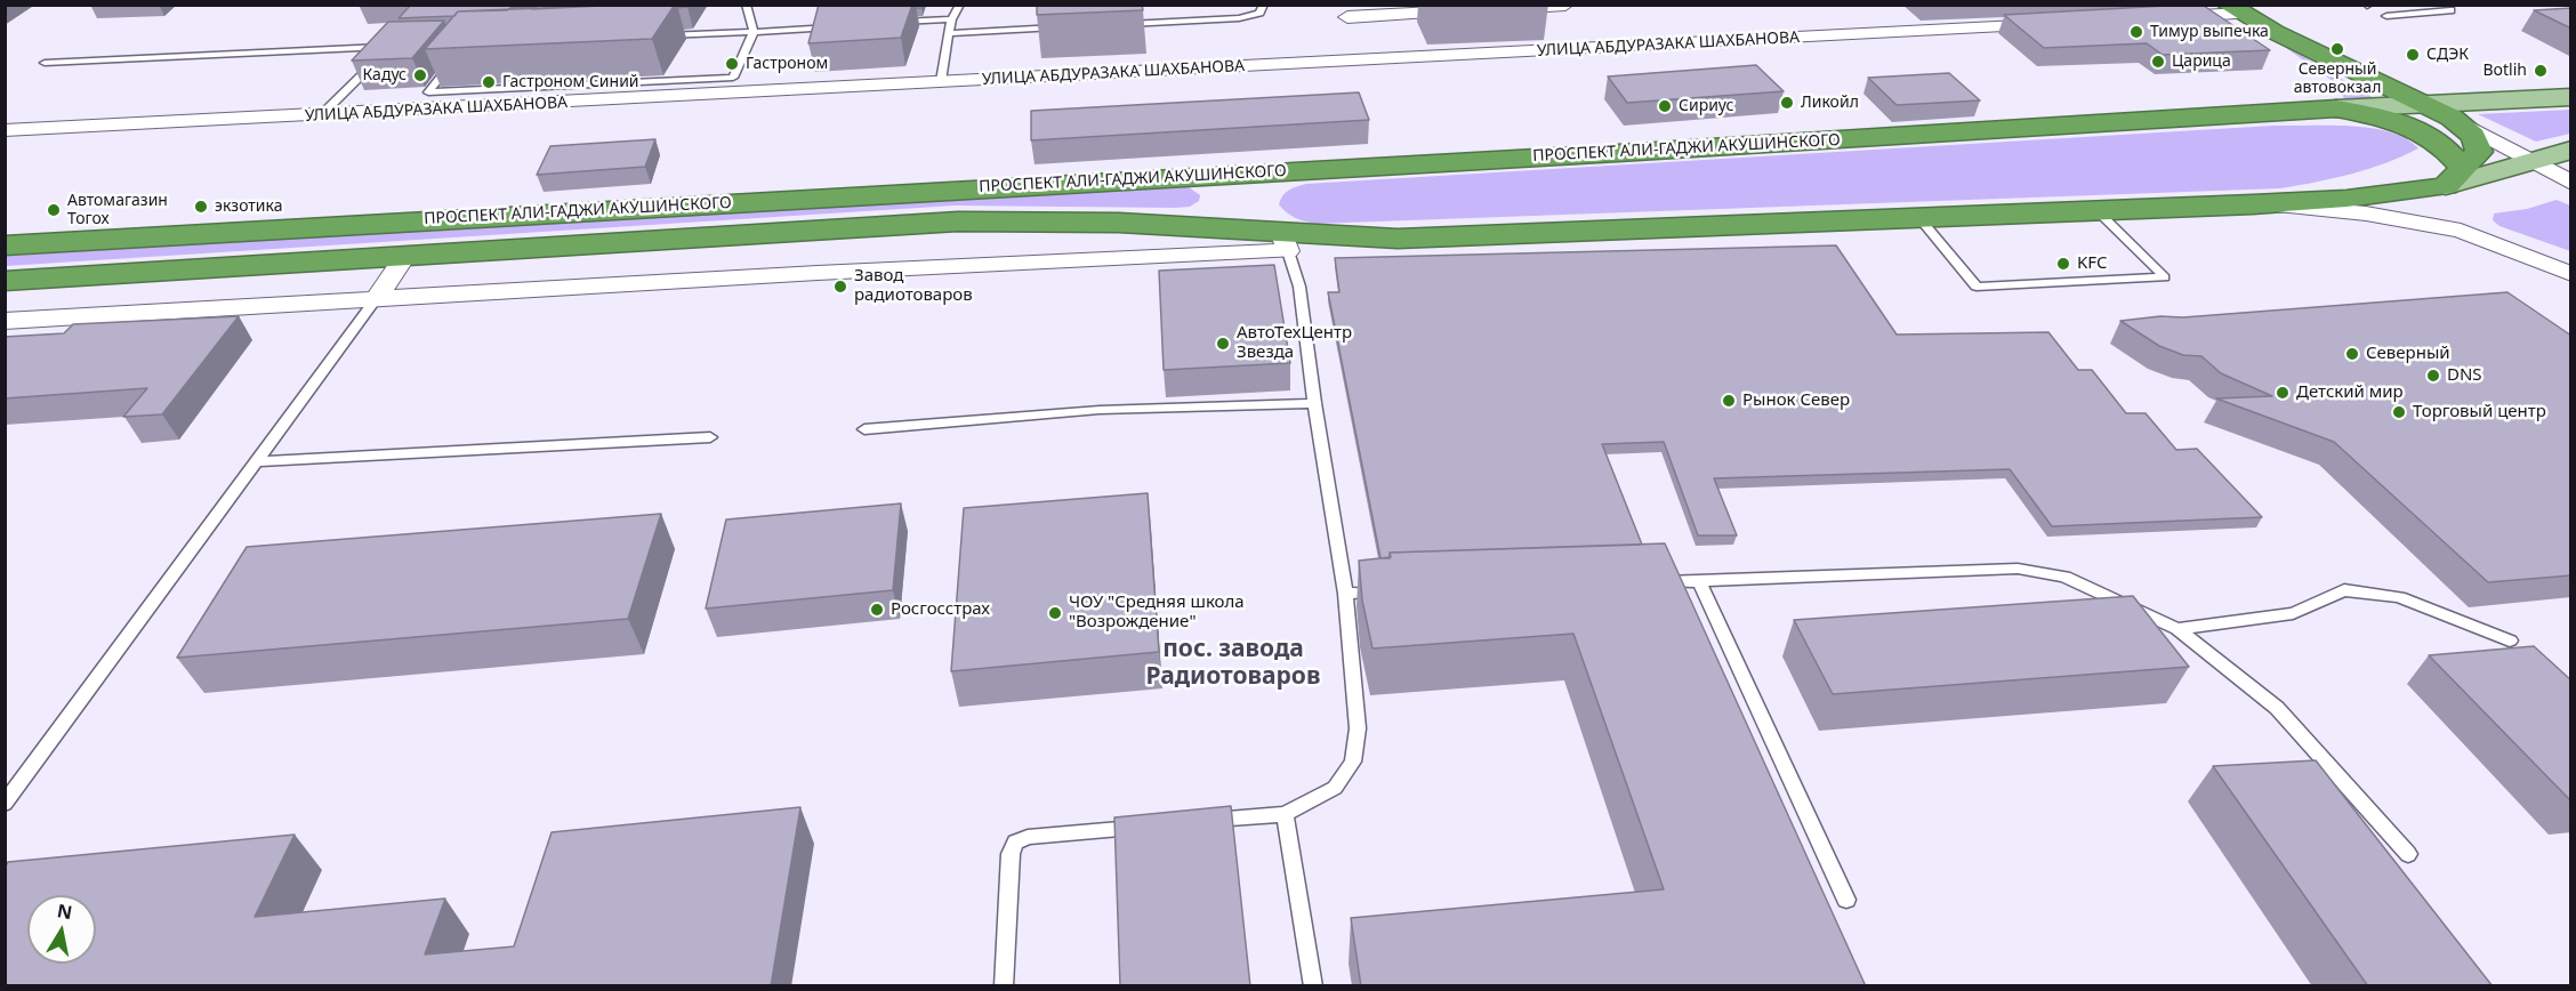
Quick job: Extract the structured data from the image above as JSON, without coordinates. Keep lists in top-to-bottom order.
{
  "streets": {
    "highway": ["ПРОСПЕКТ АЛИ-ГАДЖИ АКУШИНСКОГО"],
    "street": ["УЛИЦА АБДУРАЗАКА ШАХБАНОВА"]
  },
  "districts": ["пос. завода Радиотоваров"],
  "places": [
    "Тимур выпечка",
    "Северный автовокзал",
    "СДЭК",
    "Царица",
    "Гастроном",
    "Botlih",
    "Кадус",
    "Гастроном Синий",
    "Ликойл",
    "Сириус",
    "экзотика",
    "Автомагазин Тогох",
    "KFC",
    "Завод радиотоваров",
    "АвтоТехЦентр Звезда",
    "Северный",
    "DNS",
    "Детский мир",
    "Рынок Север",
    "Торговый центр",
    "Росгосстрах",
    "ЧОУ \"Средняя школа \"Возрождение\""
  ],
  "north": "top"
}
